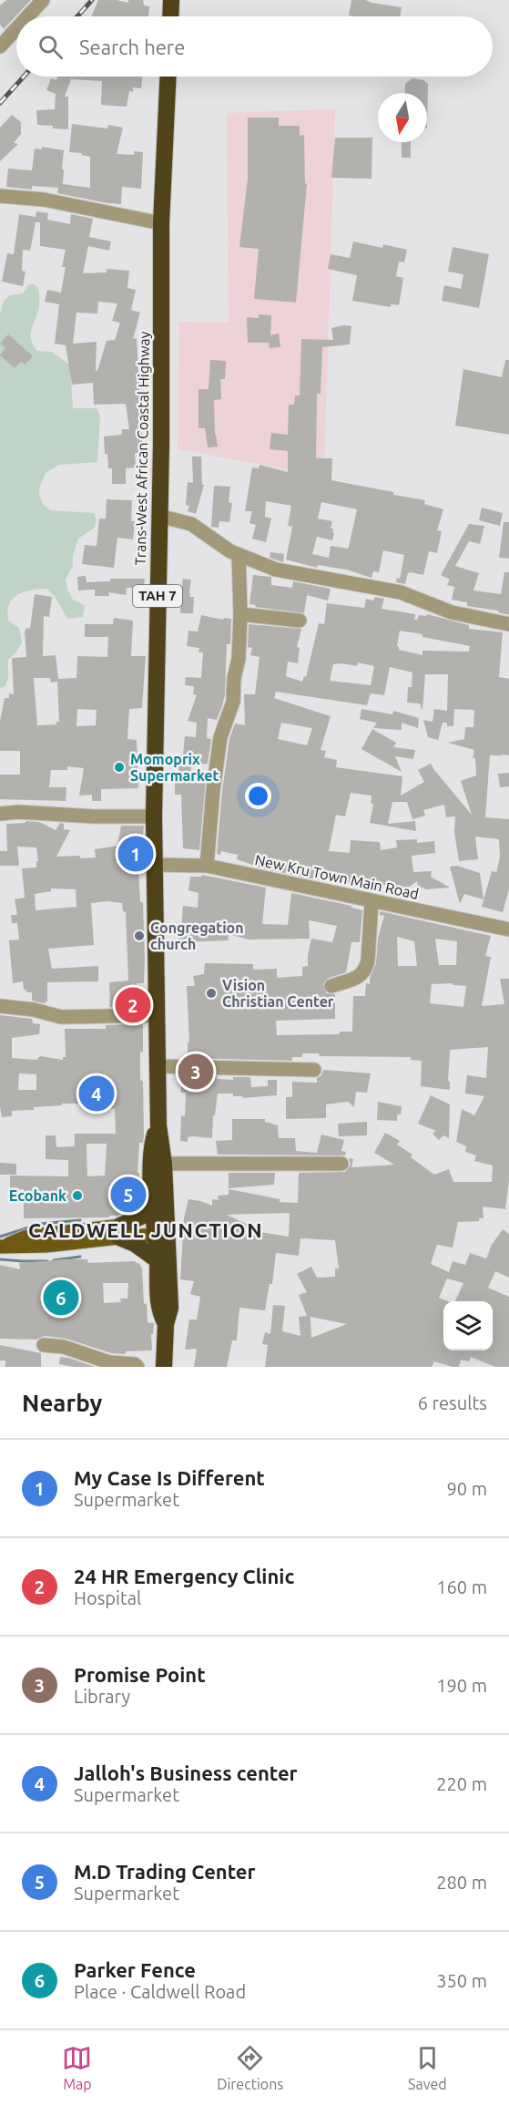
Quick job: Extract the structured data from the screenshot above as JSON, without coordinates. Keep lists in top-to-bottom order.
{
  "streets": {
    "highway": ["Trans-West African Coastal Highway", "TAH 7"],
    "street": ["New Kru Town Main Road"]
  },
  "crossings": [
    ["Trans-West African Coastal Highway", "New Kru Town Main Road"]
  ],
  "districts": ["CALDWELL JUNCTION"],
  "places": [
    "Momoprix Supermarket",
    "Congregation church",
    "Vision Christian Center",
    "Ecobank"
  ],
  "north": "bottom",
  "page": {
    "search": "Search here",
    "pins": [
      "1",
      "2",
      "3",
      "4",
      "5",
      "6"
    ],
    "heading": ["Nearby", "6 results"],
    "list": [
      {
        "mark": "1",
        "name": "My Case Is Different",
        "note": "Supermarket",
        "value": "90 m"
      },
      {
        "mark": "2",
        "name": "24 HR Emergency Clinic",
        "note": "Hospital",
        "value": "160 m"
      },
      {
        "mark": "3",
        "name": "Promise Point",
        "note": "Library",
        "value": "190 m"
      },
      {
        "mark": "4",
        "name": "Jalloh's Business center",
        "note": "Supermarket",
        "value": "220 m"
      },
      {
        "mark": "5",
        "name": "M.D Trading Center",
        "note": "Supermarket",
        "value": "280 m"
      },
      {
        "mark": "6",
        "name": "Parker Fence",
        "note": "Place · Caldwell Road",
        "value": "350 m"
      }
    ],
    "nav": ["Map", "Directions", "Saved"]
  }
}
